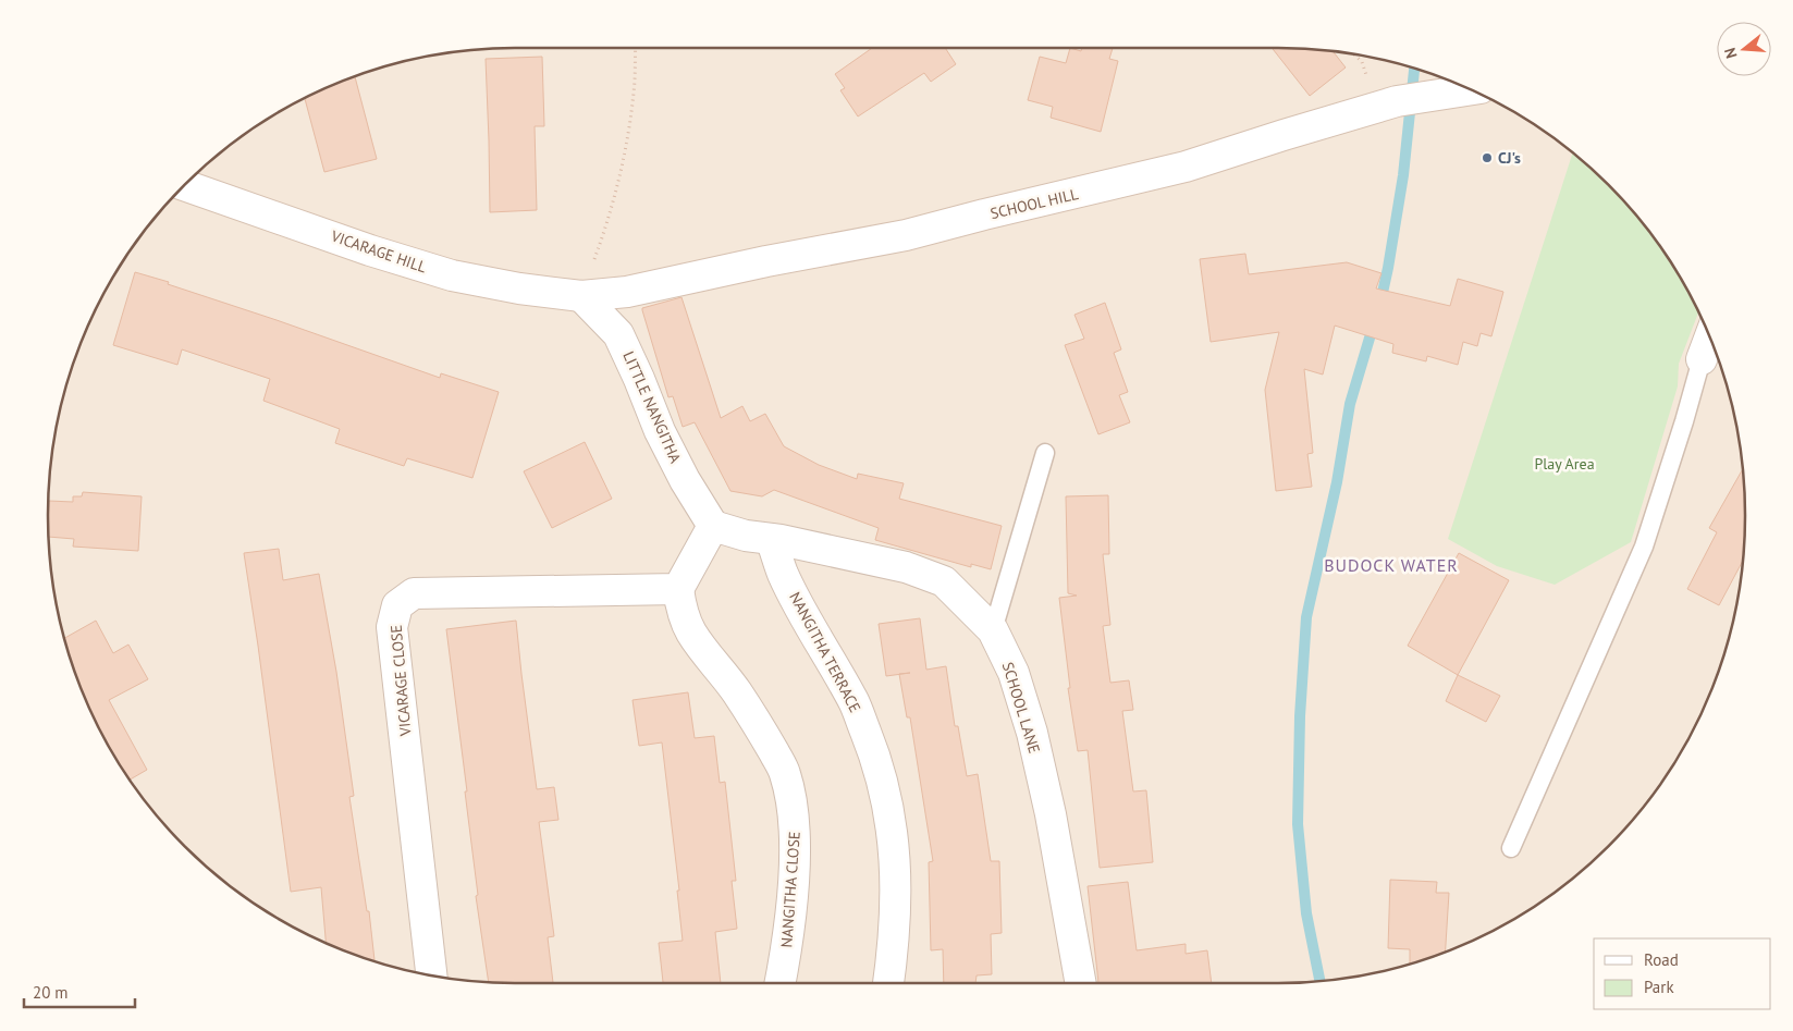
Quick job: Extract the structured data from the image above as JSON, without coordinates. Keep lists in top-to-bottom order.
{
  "streets": {
    "street": [
      "SCHOOL HILL",
      "VICARAGE HILL",
      "LITTLE NANGITHA",
      "NANGITHA TERRACE",
      "VICARAGE CLOSE",
      "SCHOOL LANE",
      "NANGITHA CLOSE"
    ]
  },
  "crossings": [
    ["SCHOOL HILL", "VICARAGE HILL"],
    ["SCHOOL HILL", "LITTLE NANGITHA"],
    ["VICARAGE HILL", "LITTLE NANGITHA"],
    ["LITTLE NANGITHA", "SCHOOL LANE"],
    ["NANGITHA TERRACE", "SCHOOL LANE"],
    ["VICARAGE CLOSE", "NANGITHA CLOSE"]
  ],
  "districts": ["BUDOCK WATER"],
  "parks": ["Play Area"],
  "places": ["CJ's"],
  "legend": ["Road", "Park"],
  "scale_bar": "20 m",
  "north": "left"
}
